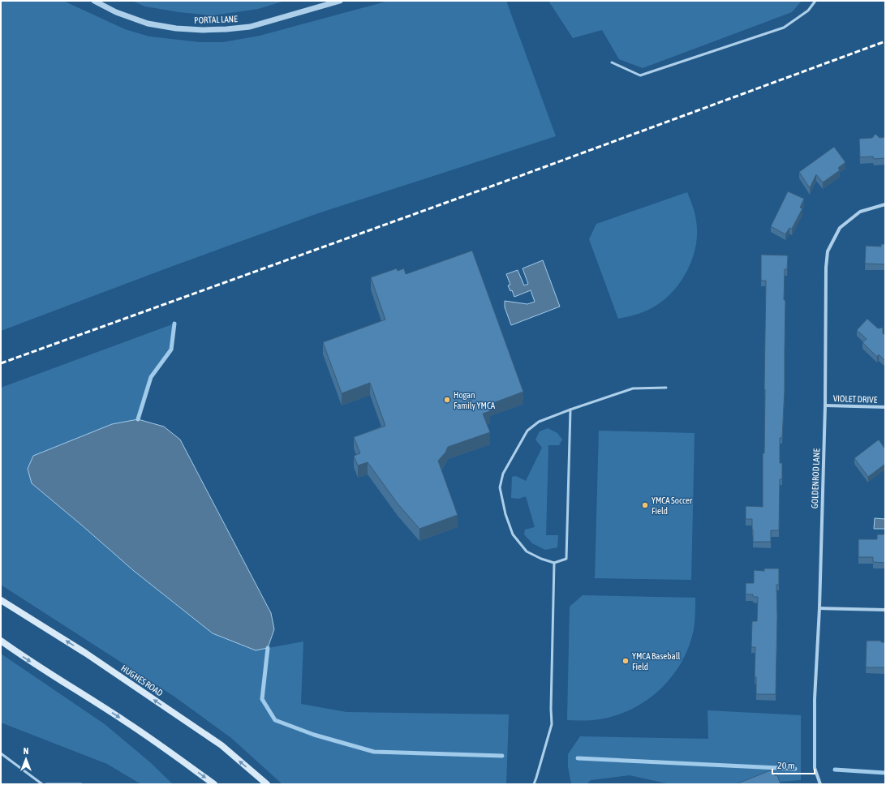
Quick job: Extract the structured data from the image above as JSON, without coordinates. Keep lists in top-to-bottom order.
{
  "streets": {
    "main road": ["HUGHES ROAD"],
    "street": ["PORTAL LANE", "VIOLET DRIVE", "GOLDENROD LANE"]
  },
  "crossings": [
    ["VIOLET DRIVE", "GOLDENROD LANE"]
  ],
  "places": ["Hogan Family YMCA", "YMCA Soccer Field", "YMCA Baseball Field"],
  "scale_bar": "20 m",
  "north": "top"
}
